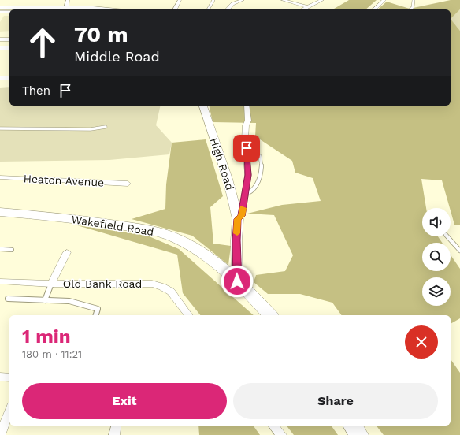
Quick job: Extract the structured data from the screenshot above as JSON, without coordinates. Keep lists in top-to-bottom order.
{
  "streets": {
    "highway": ["Wakefield Road"],
    "street": ["High Road", "Heaton Avenue", "Old Bank Road"]
  },
  "crossings": [
    ["High Road", "Wakefield Road"]
  ],
  "page": {
    "turn": ["70 m", "Middle Road"],
    "then": "Then",
    "heading": ["1 min", "180 m · 11:21"],
    "buttons": ["Exit", "Share"]
  }
}
